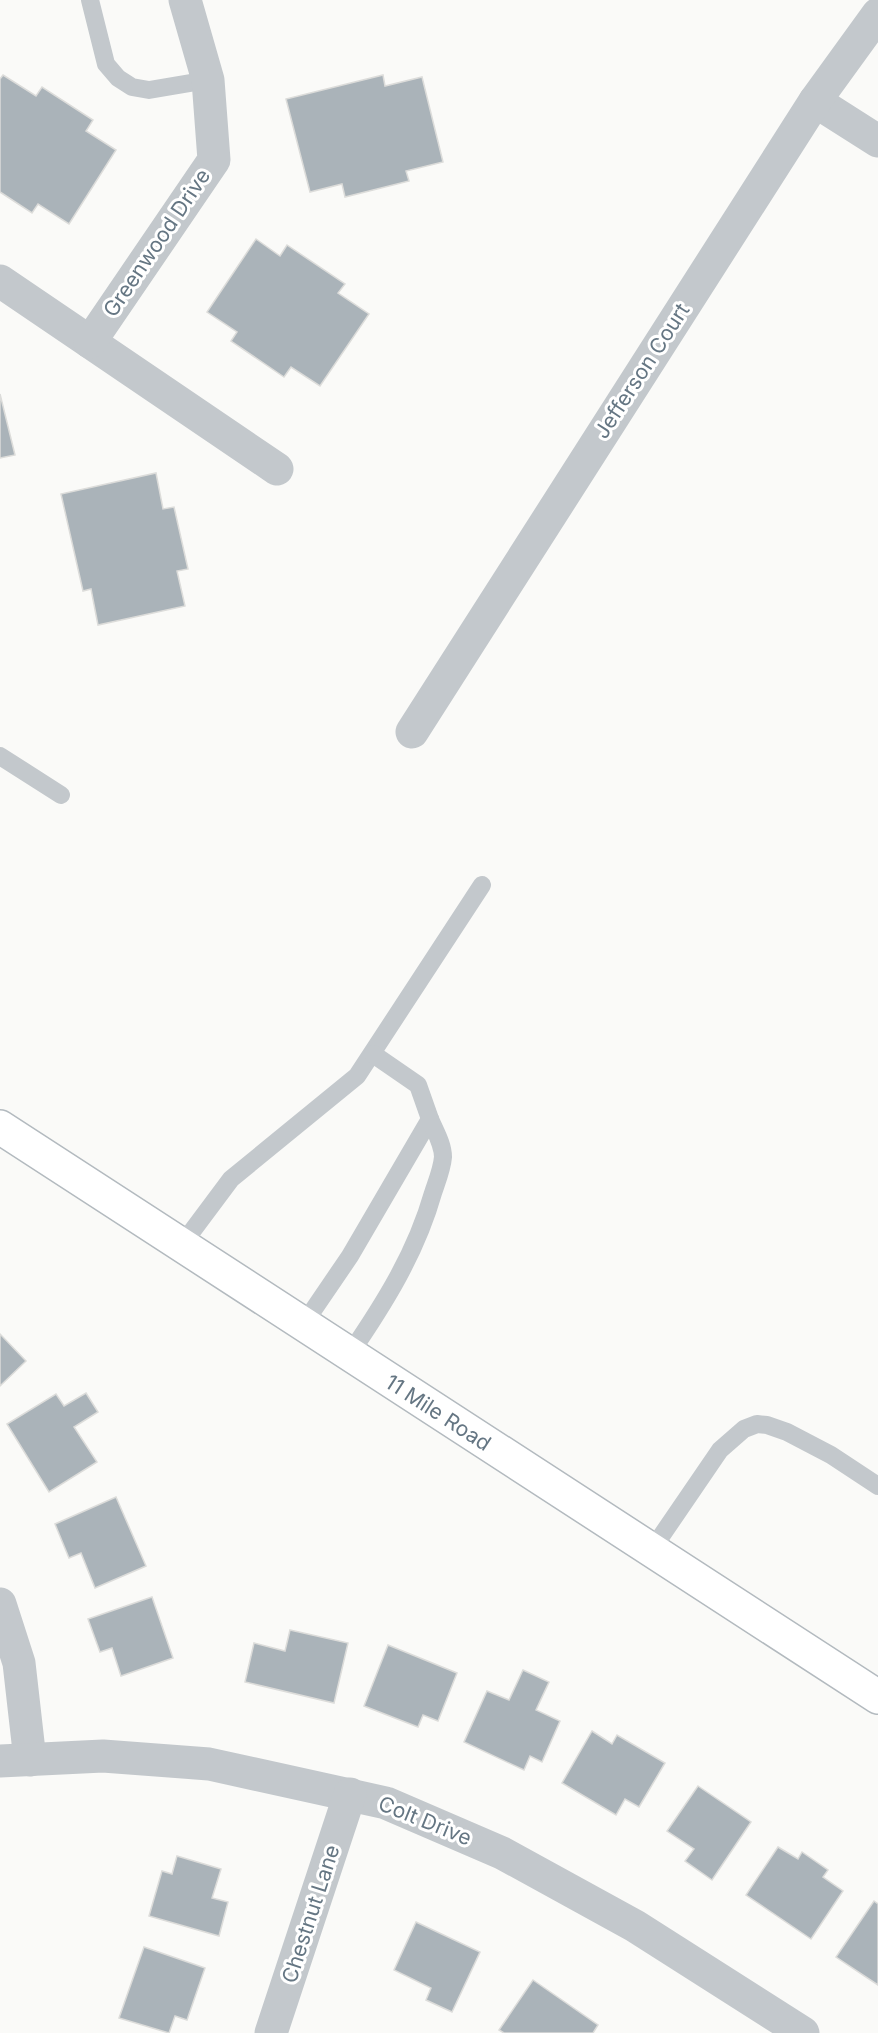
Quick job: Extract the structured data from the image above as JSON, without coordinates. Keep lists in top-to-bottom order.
{
  "streets": {
    "street": [
      "Greenwood Drive",
      "Jefferson Court",
      "11 Mile Road",
      "Colt Drive",
      "Chestnut Lane"
    ]
  },
  "crossings": [
    ["Colt Drive", "Chestnut Lane"]
  ]
}
